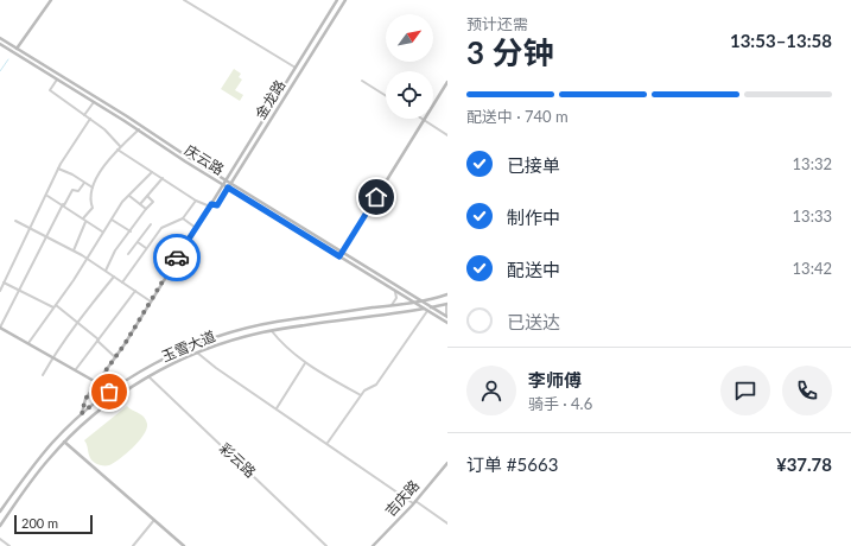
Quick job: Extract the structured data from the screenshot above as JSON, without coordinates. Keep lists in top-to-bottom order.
{
  "streets": {
    "main road": [
      "金龙路",
      "庆云路",
      "玉雪大道",
      "吉庆路"
    ],
    "street": ["彩云路"]
  },
  "crossings": [
    ["金龙路", "庆云路"],
    ["金龙路", "玉雪大道"],
    ["庆云路", "玉雪大道"],
    ["玉雪大道", "彩云路"]
  ],
  "scale_bar": "200 m",
  "north": "top right",
  "page": {
    "heading": ["3 分钟", "预计还需", "13:53–13:58"],
    "panel": [
      "李师傅",
      "骑手 · 4.6",
      "订单 #5663",
      "¥37.78"
    ],
    "bar": "配送中 · 740 m",
    "list": [
      ["已接单", "13:32"],
      ["制作中", "13:33"],
      ["配送中", "13:42"],
      "已送达"
    ],
    "scale": "200 m"
  }
}
